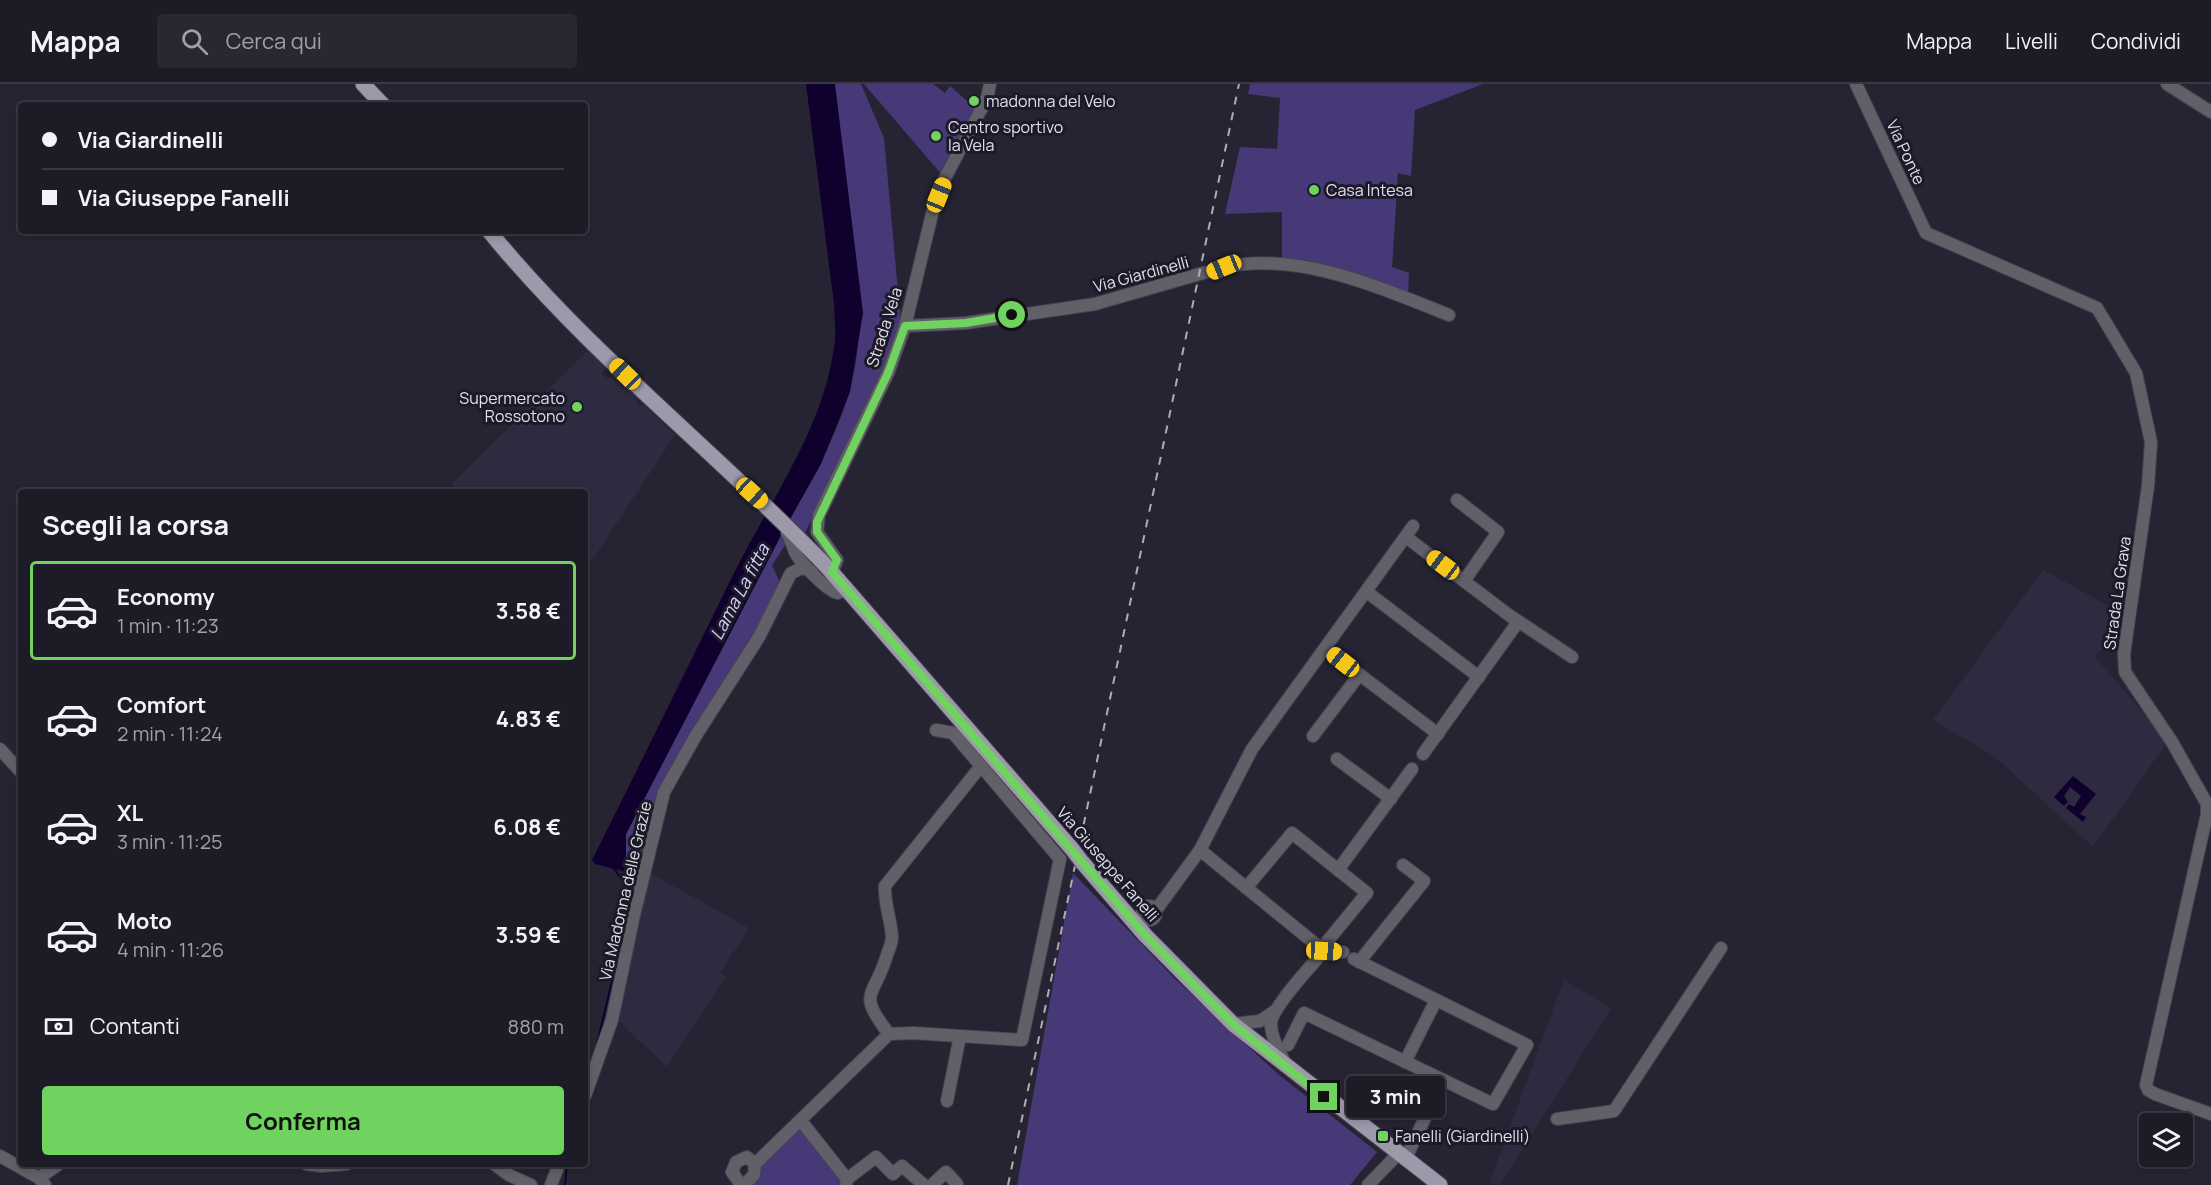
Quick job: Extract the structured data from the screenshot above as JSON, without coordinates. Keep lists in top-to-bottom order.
{
  "streets": {
    "main road": ["Via Giuseppe Fanelli"],
    "street": [
      "Via Ponte",
      "Via Giardinelli",
      "Strada Vela",
      "Strada La Grava",
      "Via Madonna delle Grazie"
    ]
  },
  "crossings": [
    ["Via Ponte", "Strada La Grava"],
    ["Via Giardinelli", "Strada Vela"],
    ["Strada Vela", "Via Giuseppe Fanelli"]
  ],
  "water": ["Lama La fitta"],
  "places": {
    "other": [
      "madonna del Velo",
      "Centro sportivo la Vela",
      "Casa Intesa",
      "Supermercato Rossotono"
    ],
    "transit": ["Fanelli (Giardinelli)"]
  },
  "page": {
    "header": "Mappa",
    "search": "Cerca qui",
    "nav": ["Mappa", "Livelli", "Condividi"],
    "banner": ["Via Giardinelli", "Via Giuseppe Fanelli"],
    "heading": "Scegli la corsa",
    "list": [
      {
        "name": "Economy",
        "note": "1 min · 11:23",
        "value": "3.58 €"
      },
      {
        "name": "Comfort",
        "note": "2 min · 11:24",
        "value": "4.83 €"
      },
      {
        "name": "XL",
        "note": "3 min · 11:25",
        "value": "6.08 €"
      },
      {
        "name": "Moto",
        "note": "4 min · 11:26",
        "value": "3.59 €"
      }
    ],
    "pay": ["Contanti", "880 m"],
    "buttons": "Conferma",
    "bubble": "3 min"
  }
}
